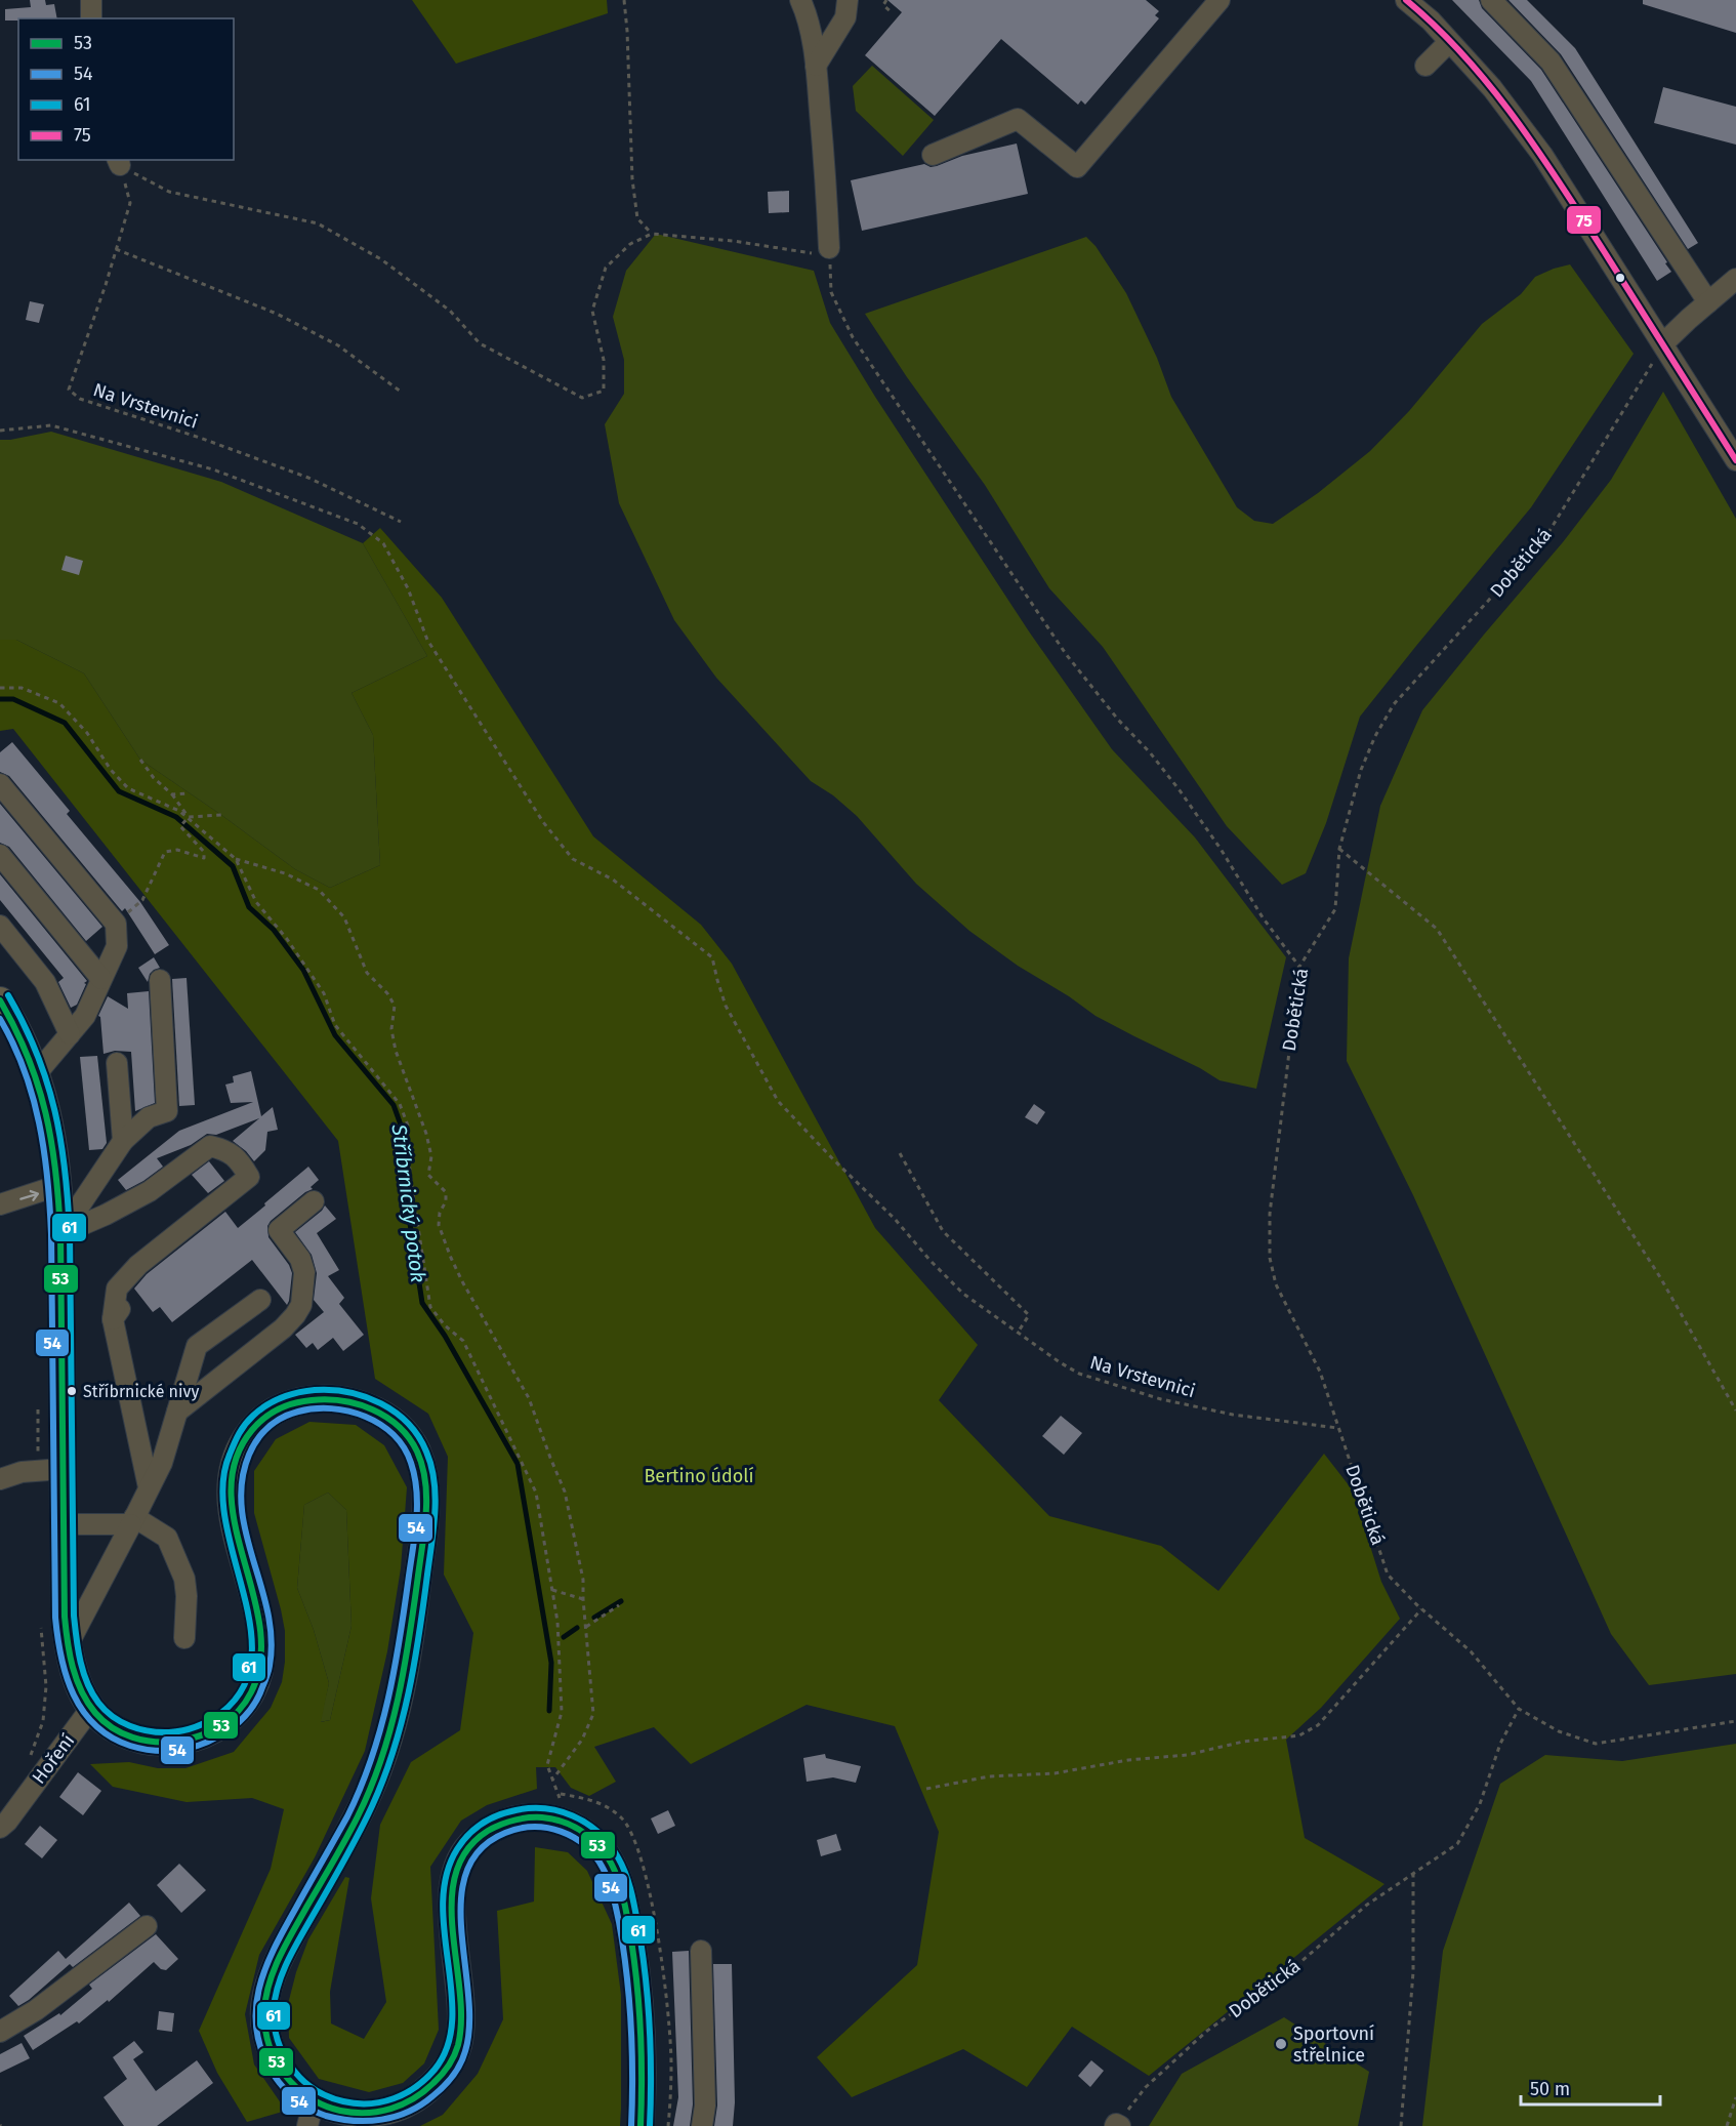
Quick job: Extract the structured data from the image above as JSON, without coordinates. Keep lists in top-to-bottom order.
{
  "streets": {
    "street": ["Hoření"],
    "path": ["Na Vrstevnici", "Dobětická"]
  },
  "crossings": [
    ["Na Vrstevnici", "Dobětická"]
  ],
  "water": ["Stříbrnický potok"],
  "parks": ["Bertino údolí"],
  "places": ["Stříbrnické nivy", "Sportovní střelnice"],
  "lines": [
    "transit line 75",
    "transit line 61",
    "transit line 53",
    "transit line 54"
  ],
  "legend": [
    "53",
    "54",
    "61",
    "75"
  ],
  "scale_bar": "50 m"
}
